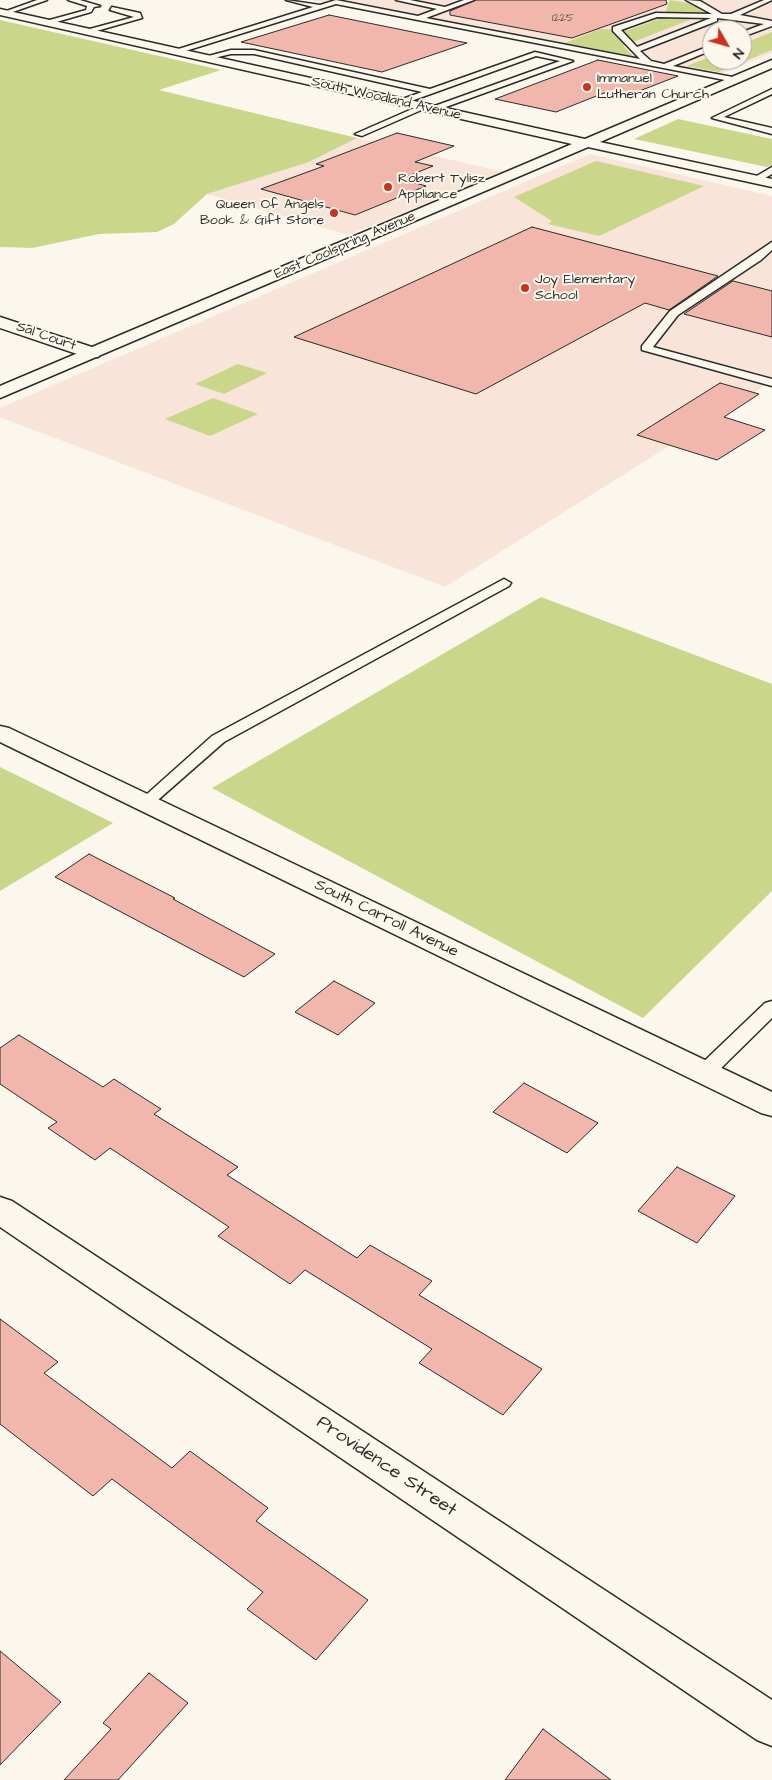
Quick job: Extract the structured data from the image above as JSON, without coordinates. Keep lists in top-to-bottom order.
{
  "streets": {
    "street": [
      "South Woodland Avenue",
      "East Coolspring Avenue",
      "Sal Court",
      "South Carroll Avenue",
      "Providence Street"
    ]
  },
  "crossings": [
    ["South Woodland Avenue", "East Coolspring Avenue"],
    ["East Coolspring Avenue", "Sal Court"]
  ],
  "places": [
    "Immanuel Lutheran Church",
    "Robert Tylisz Appliance",
    "Queen Of Angels Book & Gift Store",
    "Joy Elementary School"
  ],
  "house_numbers": ["1225"],
  "north": "bottom right"
}
